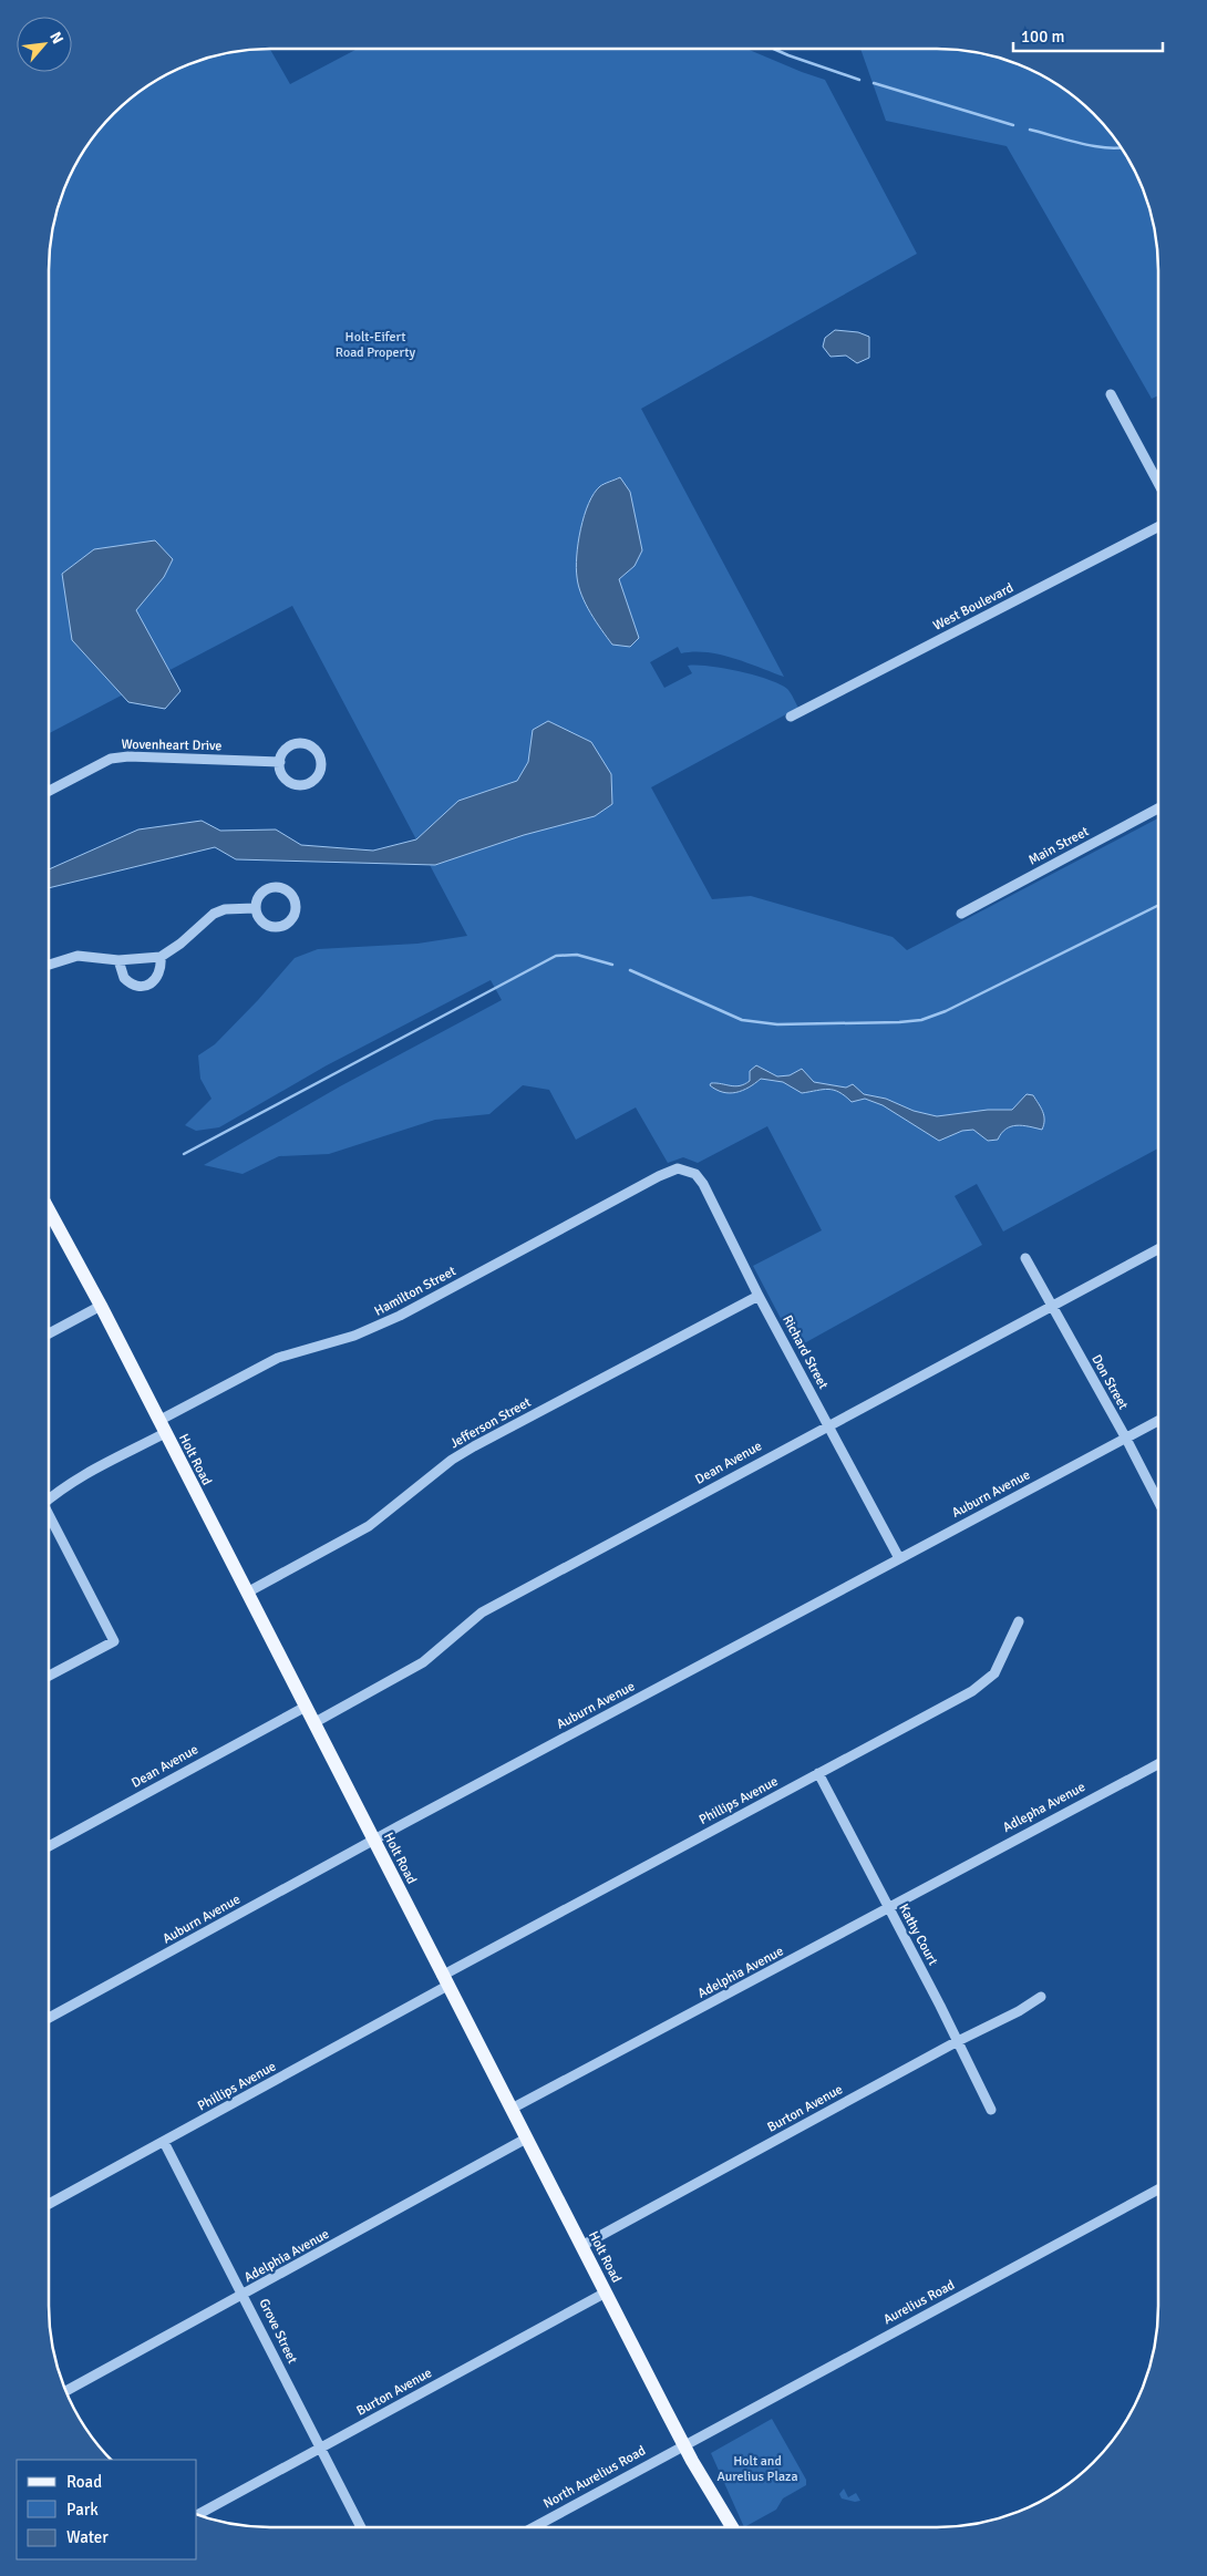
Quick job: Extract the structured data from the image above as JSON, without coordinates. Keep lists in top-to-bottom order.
{
  "streets": {
    "main road": ["Holt Road"],
    "street": [
      "West Boulevard",
      "Wovenheart Drive",
      "Main Street",
      "Hamilton Street",
      "Richard Street",
      "Don Street",
      "Jefferson Street",
      "Dean Avenue",
      "Auburn Avenue",
      "Phillips Avenue",
      "Adlepha Avenue",
      "Kathy Court",
      "Adelphia Avenue",
      "Burton Avenue",
      "Aurelius Road",
      "Grove Street",
      "North Aurelius Road"
    ]
  },
  "crossings": [
    ["Hamilton Street", "Richard Street"],
    ["Hamilton Street", "Holt Road"],
    ["Richard Street", "Jefferson Street"],
    ["Richard Street", "Dean Avenue"],
    ["Richard Street", "Auburn Avenue"],
    ["Don Street", "Dean Avenue"],
    ["Don Street", "Auburn Avenue"],
    ["Jefferson Street", "Holt Road"],
    ["Holt Road", "Dean Avenue"],
    ["Holt Road", "Auburn Avenue"],
    ["Holt Road", "Phillips Avenue"],
    ["Holt Road", "Adelphia Avenue"],
    ["Holt Road", "Burton Avenue"],
    ["Holt Road", "Aurelius Road"],
    ["Holt Road", "North Aurelius Road"],
    ["Phillips Avenue", "Kathy Court"],
    ["Phillips Avenue", "Grove Street"],
    ["Adlepha Avenue", "Adelphia Avenue"],
    ["Kathy Court", "Adelphia Avenue"],
    ["Kathy Court", "Burton Avenue"],
    ["Adelphia Avenue", "Grove Street"],
    ["Burton Avenue", "Grove Street"],
    ["Aurelius Road", "North Aurelius Road"]
  ],
  "parks": ["Holt-Eifert Road Property", "Holt and Aurelius Plaza"],
  "legend": ["Road", "Park", "Water"],
  "scale_bar": "100 m",
  "north": "top right"
}
